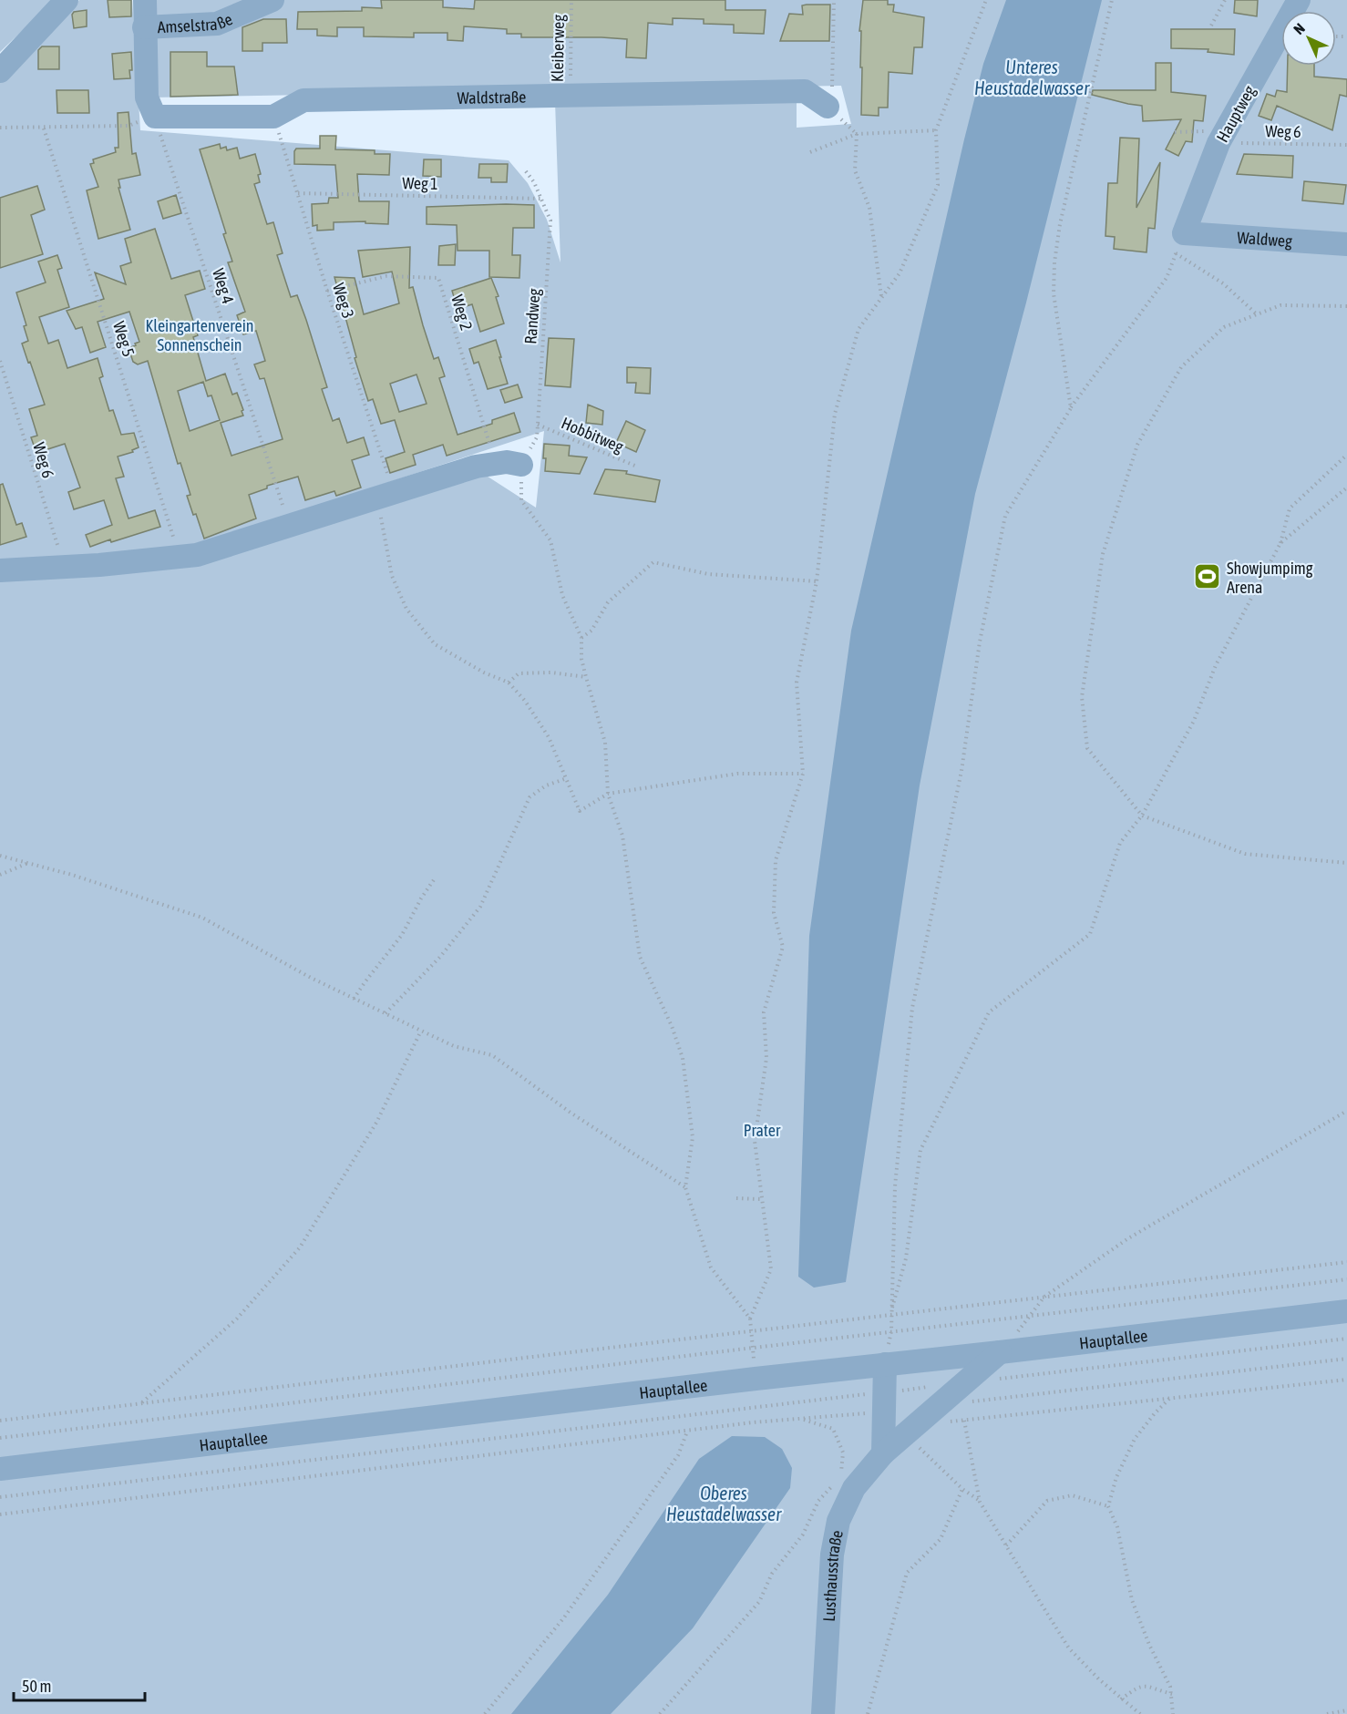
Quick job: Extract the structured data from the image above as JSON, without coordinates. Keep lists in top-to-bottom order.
{
  "streets": {
    "street": [
      "Amselstraße",
      "Waldstraße",
      "Hauptweg",
      "Waldweg",
      "Hauptallee",
      "Lusthausstraße"
    ],
    "path": [
      "Kleiberweg",
      "Weg 6",
      "Weg 1",
      "Weg 4",
      "Weg 3",
      "Weg 2",
      "Randweg",
      "Weg 5",
      "Hobbitweg"
    ]
  },
  "crossings": [
    ["Kleiberweg", "Waldstraße"],
    ["Waldstraße", "Weg 4"],
    ["Waldstraße", "Weg 3"],
    ["Hauptweg", "Weg 6"],
    ["Hauptweg", "Waldweg"],
    ["Weg 1", "Weg 3"],
    ["Weg 1", "Randweg"],
    ["Weg 3", "Weg 2"],
    ["Randweg", "Hobbitweg"],
    ["Hauptallee", "Lusthausstraße"]
  ],
  "water": ["Unteres Heustadelwasser", "Oberes Heustadelwasser"],
  "parks": ["Kleingartenverein Sonnenschein", "Prater"],
  "places": {
    "sports": ["Showjumpimg Arena"]
  },
  "scale_bar": "50 m",
  "north": "top left"
}
